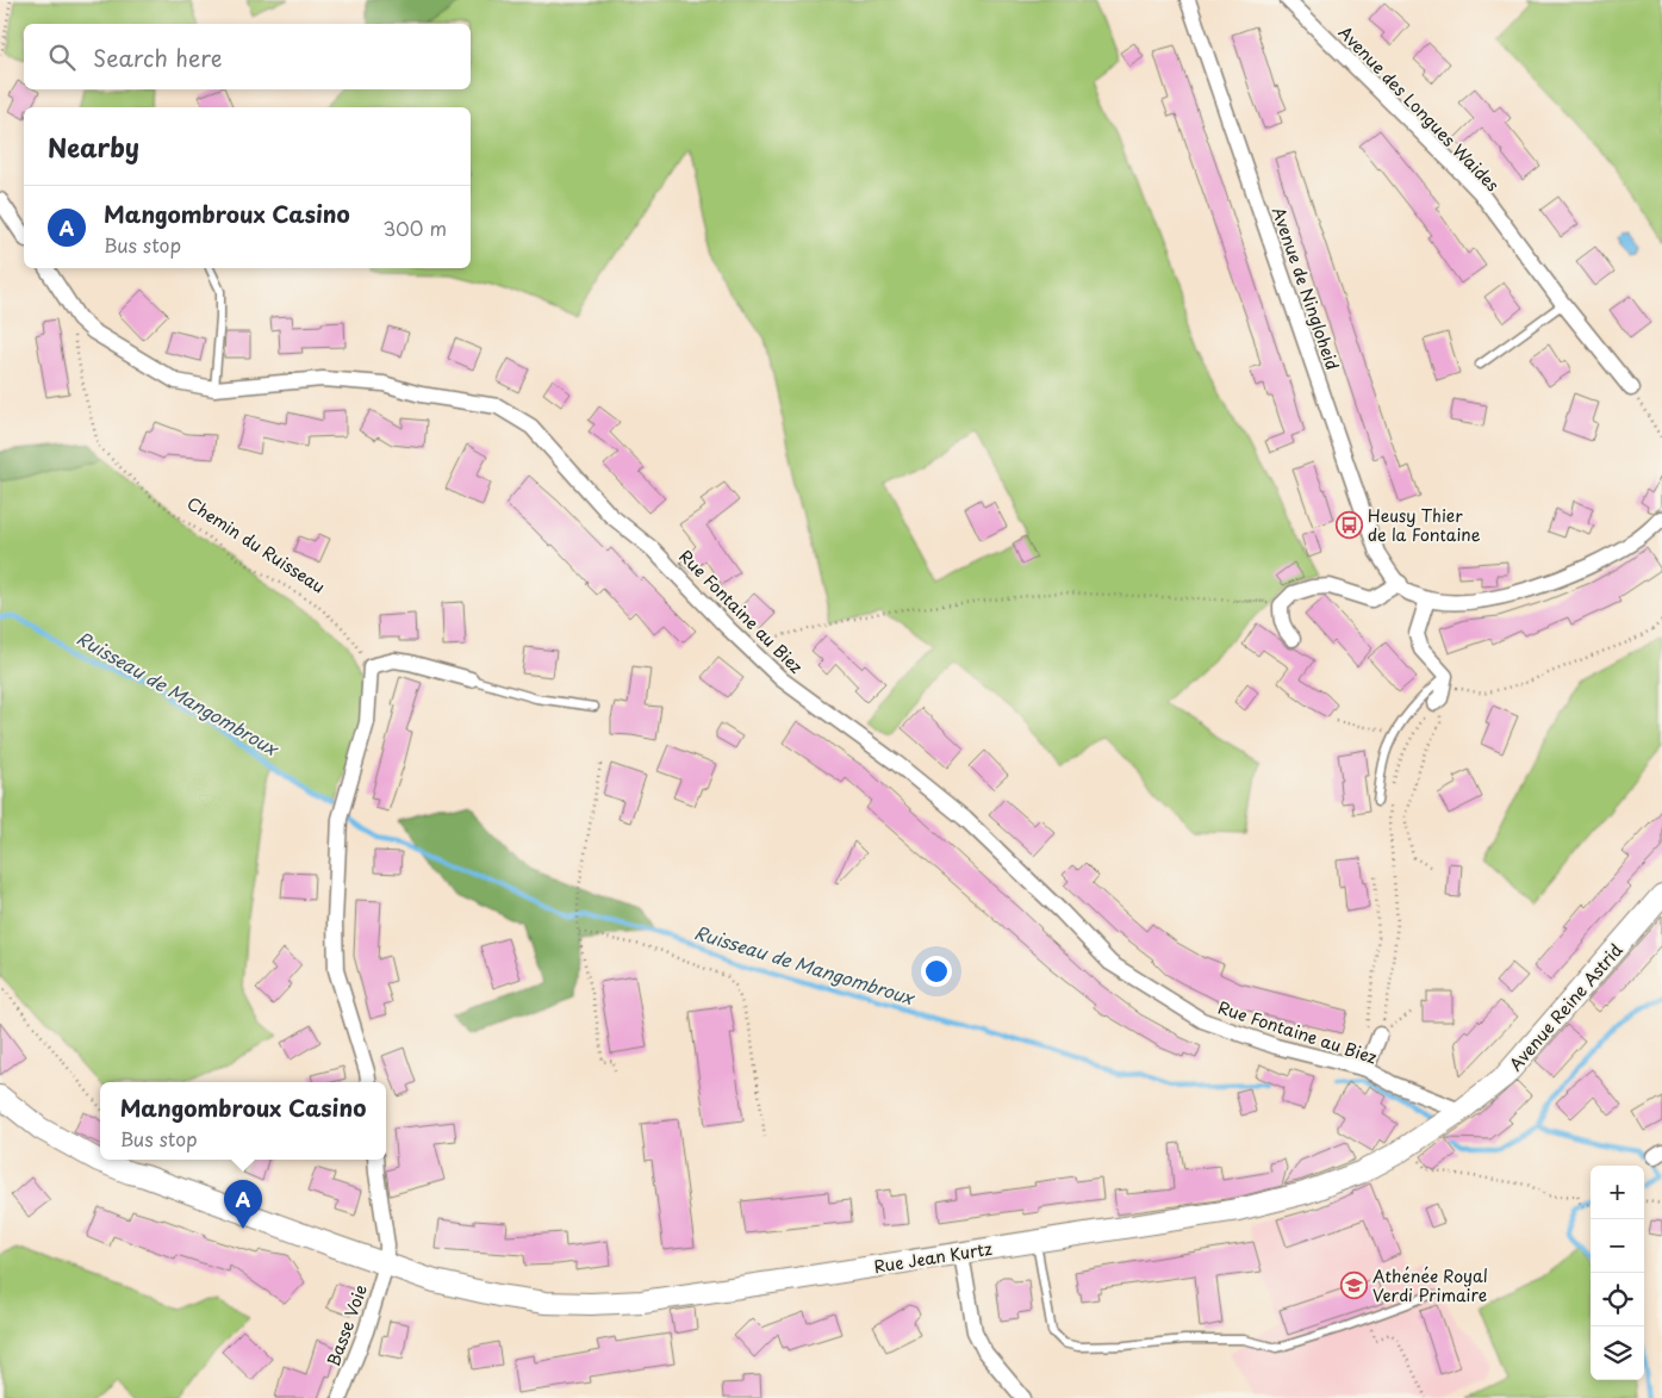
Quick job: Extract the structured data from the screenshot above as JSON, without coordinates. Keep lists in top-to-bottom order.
{
  "streets": {
    "main road": ["Avenue Reine Astrid", "Rue Jean Kurtz"],
    "street": [
      "Avenue des Longues Waides",
      "Avenue de Ningloheid",
      "Rue Fontaine au Biez",
      "Basse Voie"
    ],
    "path": ["Chemin du Ruisseau"]
  },
  "crossings": [
    ["Chemin du Ruisseau", "Rue Fontaine au Biez"],
    ["Rue Fontaine au Biez", "Avenue Reine Astrid"],
    ["Rue Fontaine au Biez", "Rue Jean Kurtz"],
    ["Avenue Reine Astrid", "Rue Jean Kurtz"],
    ["Rue Jean Kurtz", "Basse Voie"]
  ],
  "water": ["Ruisseau de Mangombroux"],
  "places": {
    "bus stop": ["Heusy Thier de la Fontaine"],
    "school or university": ["Athénée Royal Verdi Primaire"]
  },
  "page": {
    "search": "Search here",
    "heading": "Nearby",
    "list": [
      {
        "mark": "A",
        "name": "Mangombroux Casino",
        "note": "Bus stop",
        "value": "300 m"
      }
    ],
    "popup": ["Mangombroux Casino", "Bus stop"],
    "map_buttons": ["+", "−"],
    "pins": "A"
  }
}
